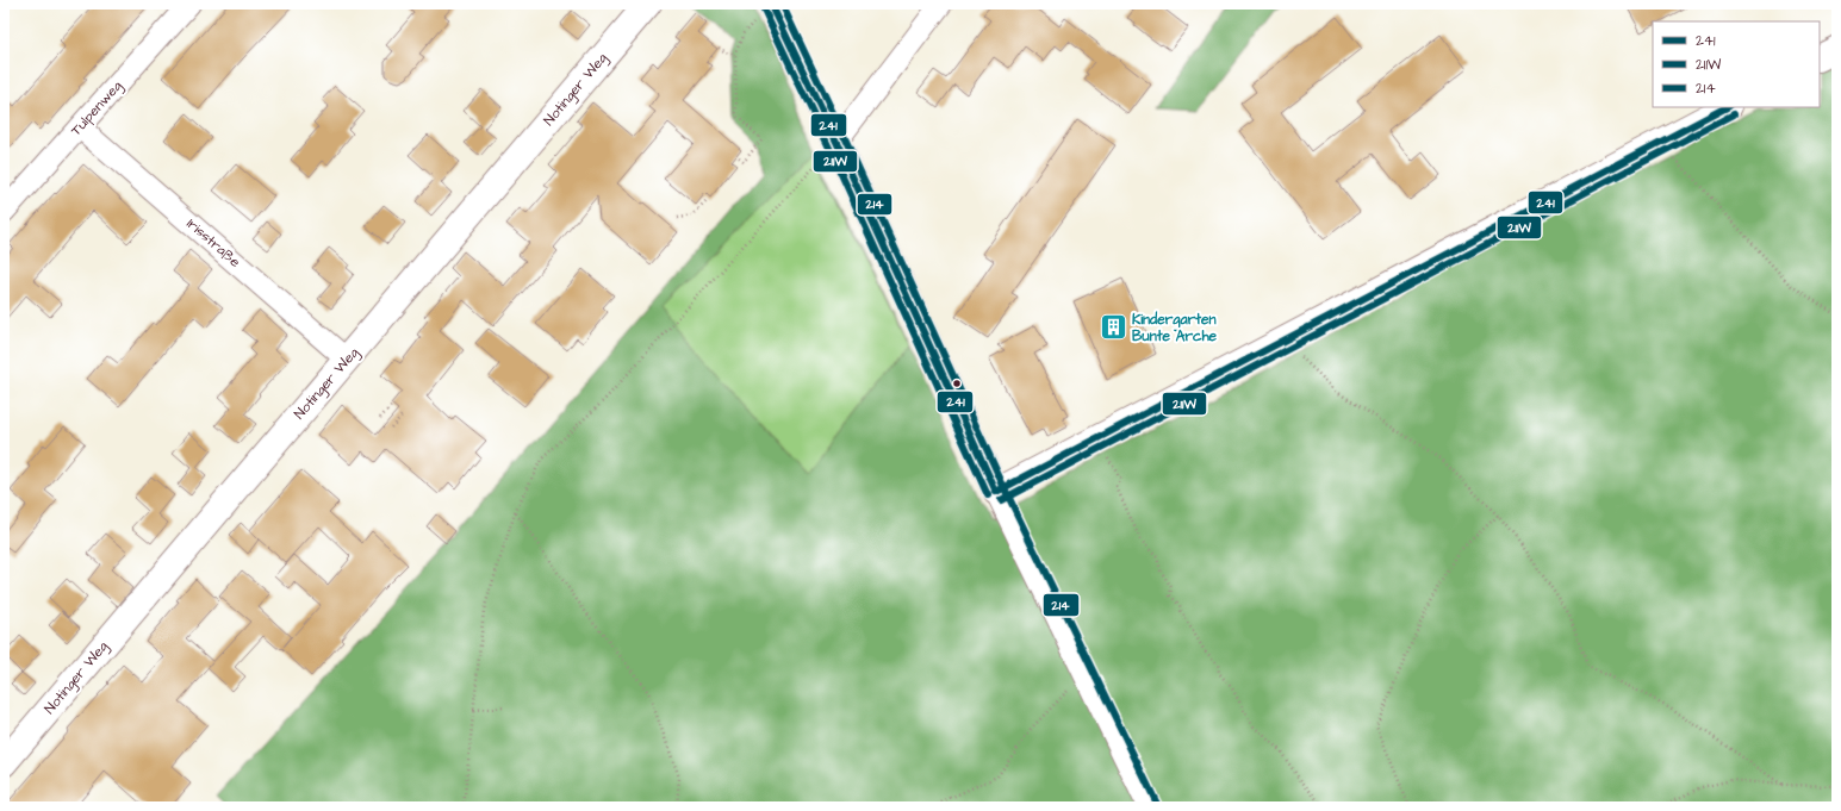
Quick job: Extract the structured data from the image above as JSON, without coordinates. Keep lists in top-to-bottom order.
{
  "streets": {
    "street": ["Notinger Weg", "Tulpenweg", "Irisstraße"]
  },
  "crossings": [
    ["Notinger Weg", "Irisstraße"],
    ["Tulpenweg", "Irisstraße"]
  ],
  "places": {
    "building": ["Kindergarten Bunte Arche"]
  },
  "lines": ["transit line 241", "transit line 214", "transit line 211W"],
  "legend": ["241", "211W", "214"]
}
